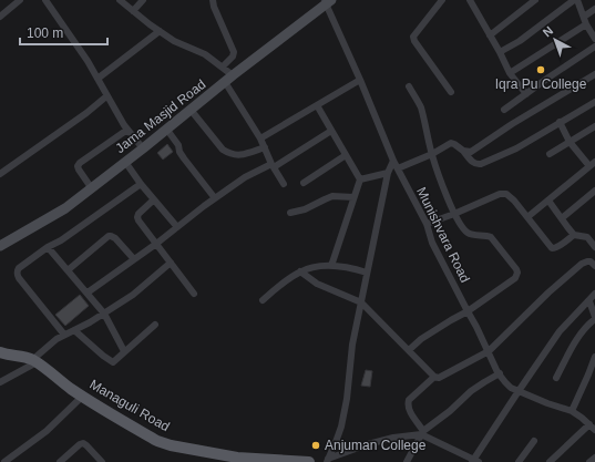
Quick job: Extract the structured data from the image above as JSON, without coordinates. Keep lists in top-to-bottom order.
{
  "streets": {
    "main road": ["Managuli Road"],
    "street": ["Jama Masjid Road", "Munishvara Road"]
  },
  "crossings": [
    ["Jama Masjid Road", "Munishvara Road"]
  ],
  "places": ["Iqra Pu College", "Anjuman College"],
  "scale_bar": "100 m",
  "north": "top left"
}
